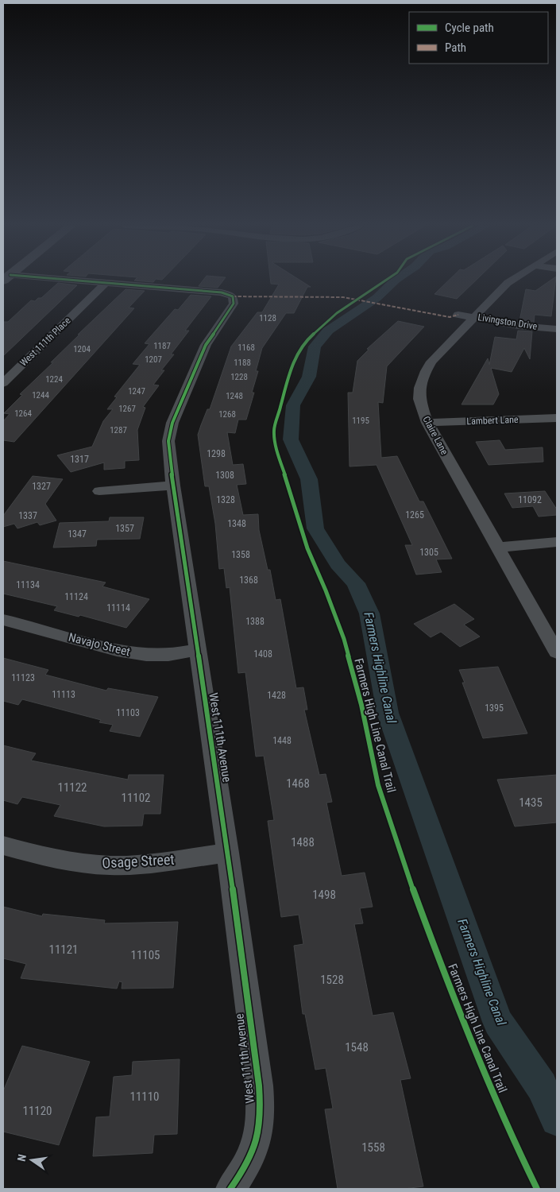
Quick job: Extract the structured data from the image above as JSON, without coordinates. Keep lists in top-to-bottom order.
{
  "streets": {
    "street": [
      "Livingston Drive",
      "West 111th Place",
      "Lambert Lane",
      "Claire Lane",
      "Navajo Street",
      "West 111th Avenue",
      "Osage Street"
    ],
    "cycle path": ["Farmers High Line Canal Trail"]
  },
  "crossings": [
    ["Livingston Drive", "Claire Lane"],
    ["West 111th Place", "West 111th Avenue"],
    ["Lambert Lane", "Claire Lane"],
    ["Navajo Street", "West 111th Avenue"],
    ["West 111th Avenue", "Osage Street"]
  ],
  "water": ["Farmers Highline Canal"],
  "house_numbers": [
    "1128",
    "1187",
    "1168",
    "1204",
    "1207",
    "1188",
    "1228",
    "1224",
    "1247",
    "1244",
    "1248",
    "1267",
    "1264",
    "1268",
    "1195",
    "1287",
    "1298",
    "1317",
    "1308",
    "1327",
    "1328",
    "11092",
    "1265",
    "1337",
    "1348",
    "1357",
    "1347",
    "1305",
    "1358",
    "1368",
    "11134",
    "11124",
    "11114",
    "1388",
    "1408",
    "11123",
    "11113",
    "1428",
    "1395",
    "11103",
    "1448",
    "1468",
    "11122",
    "11102",
    "1435",
    "1488",
    "1498",
    "11121",
    "11105",
    "1528",
    "1548",
    "11110",
    "11120",
    "1558"
  ],
  "legend": ["Cycle path", "Path"],
  "north": "left"
}
